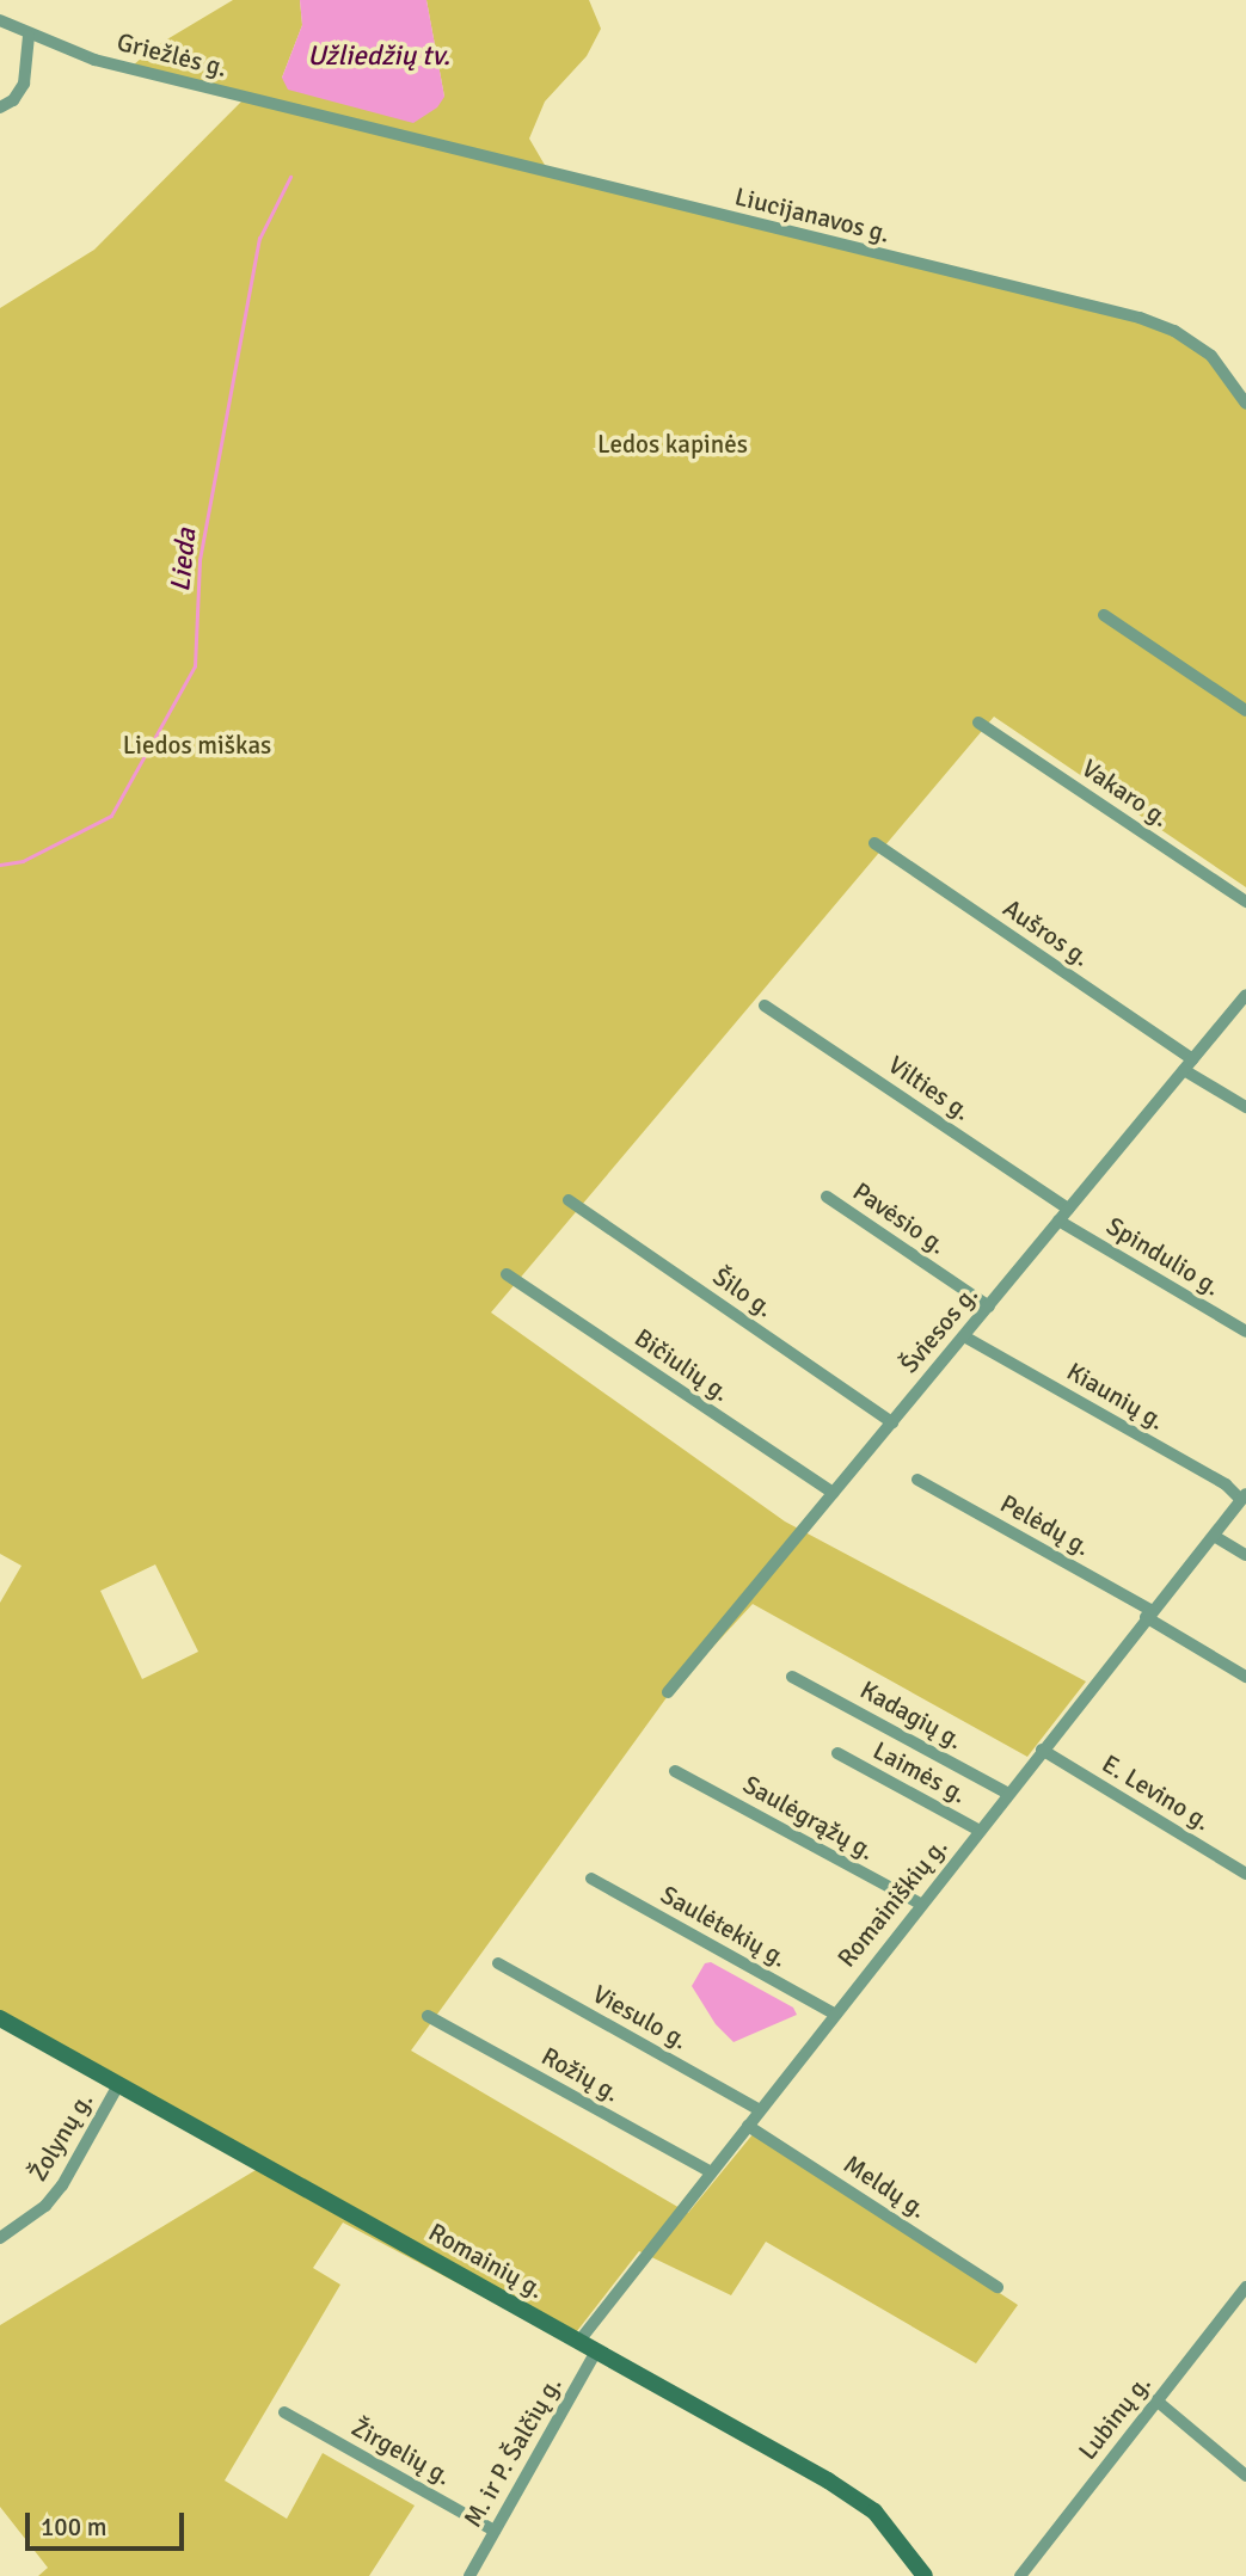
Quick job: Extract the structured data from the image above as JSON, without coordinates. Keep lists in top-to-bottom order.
{
  "streets": {
    "main road": ["Romainių g."],
    "street": [
      "Griežlės g.",
      "Liucijanavos g.",
      "Vakaro g.",
      "Aušros g.",
      "Vilties g.",
      "Pavėsio g.",
      "Spindulio g.",
      "Šilo g.",
      "Šviesos g.",
      "Bičiulių g.",
      "Kiaunių g.",
      "Pelėdų g.",
      "Kadagių g.",
      "Laimės g.",
      "E. Levino g.",
      "Saulėgrąžų g.",
      "Romainiškių g.",
      "Saulėtekių g.",
      "Viesulo g.",
      "Rožių g.",
      "Žolynų g.",
      "Meldų g.",
      "Lubinų g.",
      "Žirgelių g.",
      "M. ir P. Šalčių g."
    ]
  },
  "crossings": [
    ["Griežlės g.", "Liucijanavos g."],
    ["Aušros g.", "Šviesos g."],
    ["Vilties g.", "Šviesos g."],
    ["Pavėsio g.", "Šviesos g."],
    ["Spindulio g.", "Šviesos g."],
    ["Šilo g.", "Šviesos g."],
    ["Šviesos g.", "Bičiulių g."],
    ["Šviesos g.", "Kiaunių g."],
    ["Kiaunių g.", "Romainiškių g."],
    ["Pelėdų g.", "Romainiškių g."],
    ["Kadagių g.", "Romainiškių g."],
    ["Laimės g.", "Romainiškių g."],
    ["E. Levino g.", "Romainiškių g."],
    ["Saulėgrąžų g.", "Romainiškių g."],
    ["Romainiškių g.", "Saulėtekių g."],
    ["Romainiškių g.", "Viesulo g."],
    ["Romainiškių g.", "Rožių g."],
    ["Romainiškių g.", "Meldų g."],
    ["Romainiškių g.", "Romainių g."],
    ["Žolynų g.", "Romainių g."],
    ["Romainių g.", "M. ir P. Šalčių g."],
    ["Žirgelių g.", "M. ir P. Šalčių g."]
  ],
  "water": ["Užliedžių tv.", "Lieda"],
  "parks": ["Ledos kapinės", "Liedos miškas"],
  "scale_bar": "100 m"
}
